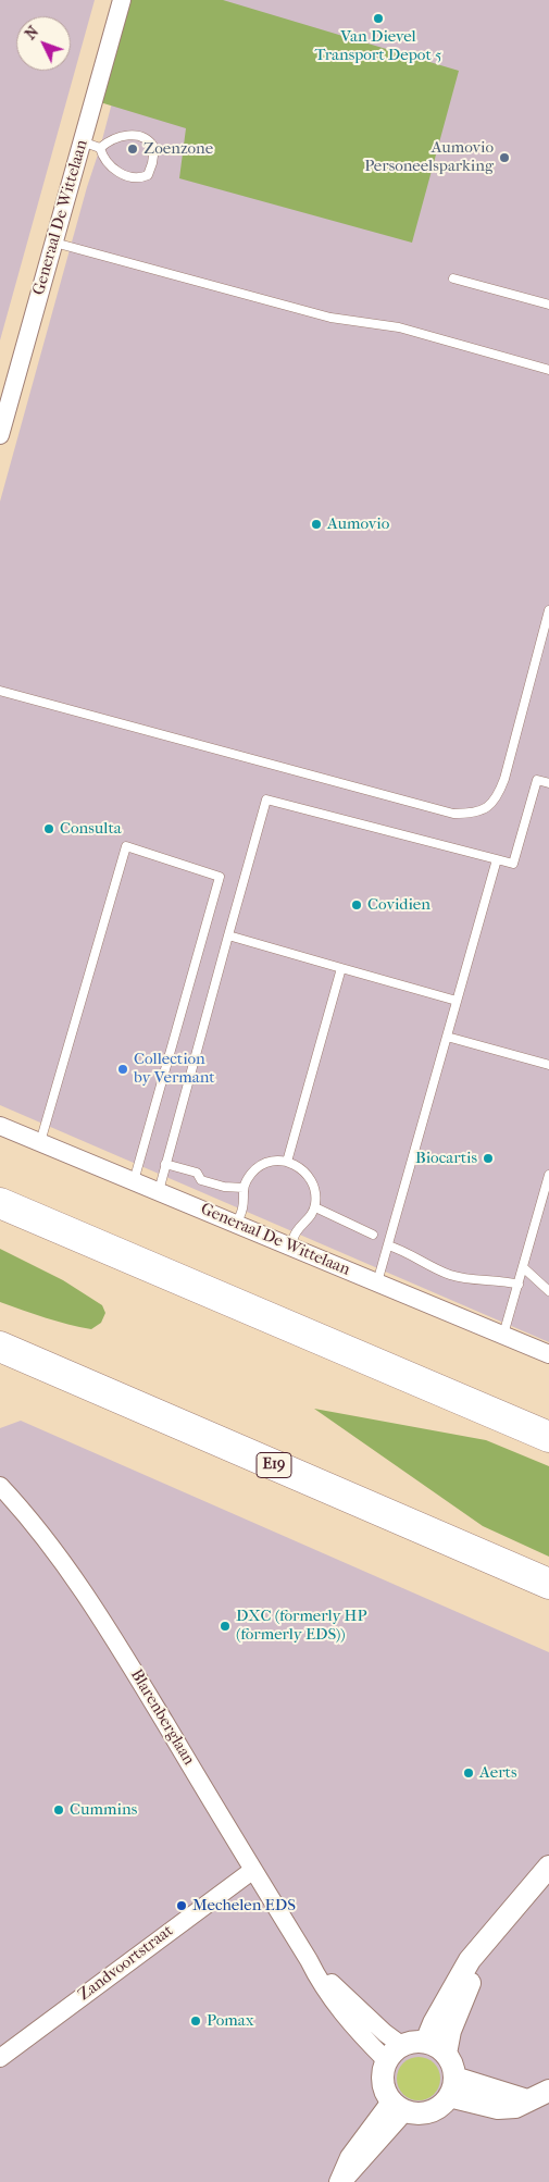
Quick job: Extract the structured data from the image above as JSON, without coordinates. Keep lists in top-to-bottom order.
{
  "streets": {
    "highway": ["E19"],
    "street": ["Generaal De Wittelaan", "Blarenberglaan", "Zandvoortstraat"]
  },
  "crossings": [
    ["Blarenberglaan", "Zandvoortstraat"]
  ],
  "places": [
    "Van Dievel Transport Depot 5",
    "Zoenzone",
    "Aumovio Personeelsparking",
    "Aumovio",
    "Consulta",
    "Covidien",
    "Collection by Vermant",
    "Biocartis",
    "DXC (formerly HP (formerly EDS))",
    "Aerts",
    "Cummins",
    "Mechelen EDS",
    "Pomax"
  ],
  "north": "top left"
}
